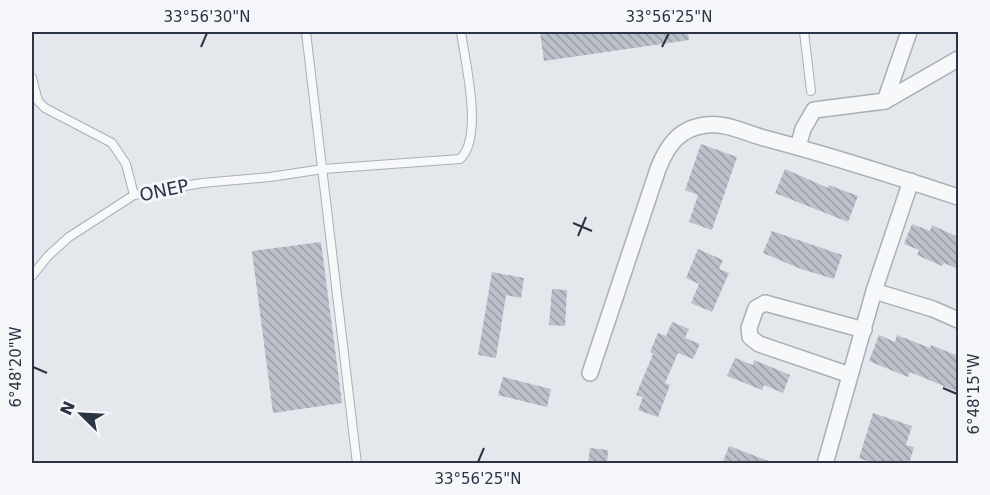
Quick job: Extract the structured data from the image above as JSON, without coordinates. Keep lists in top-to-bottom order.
{
  "streets": {
    "lane": ["ONEP"]
  },
  "north": "top left",
  "coordinates": [
    "33°56'30\"N",
    "33°56'25\"N",
    "6°48'20\"W",
    "6°48'15\"W"
  ]
}
